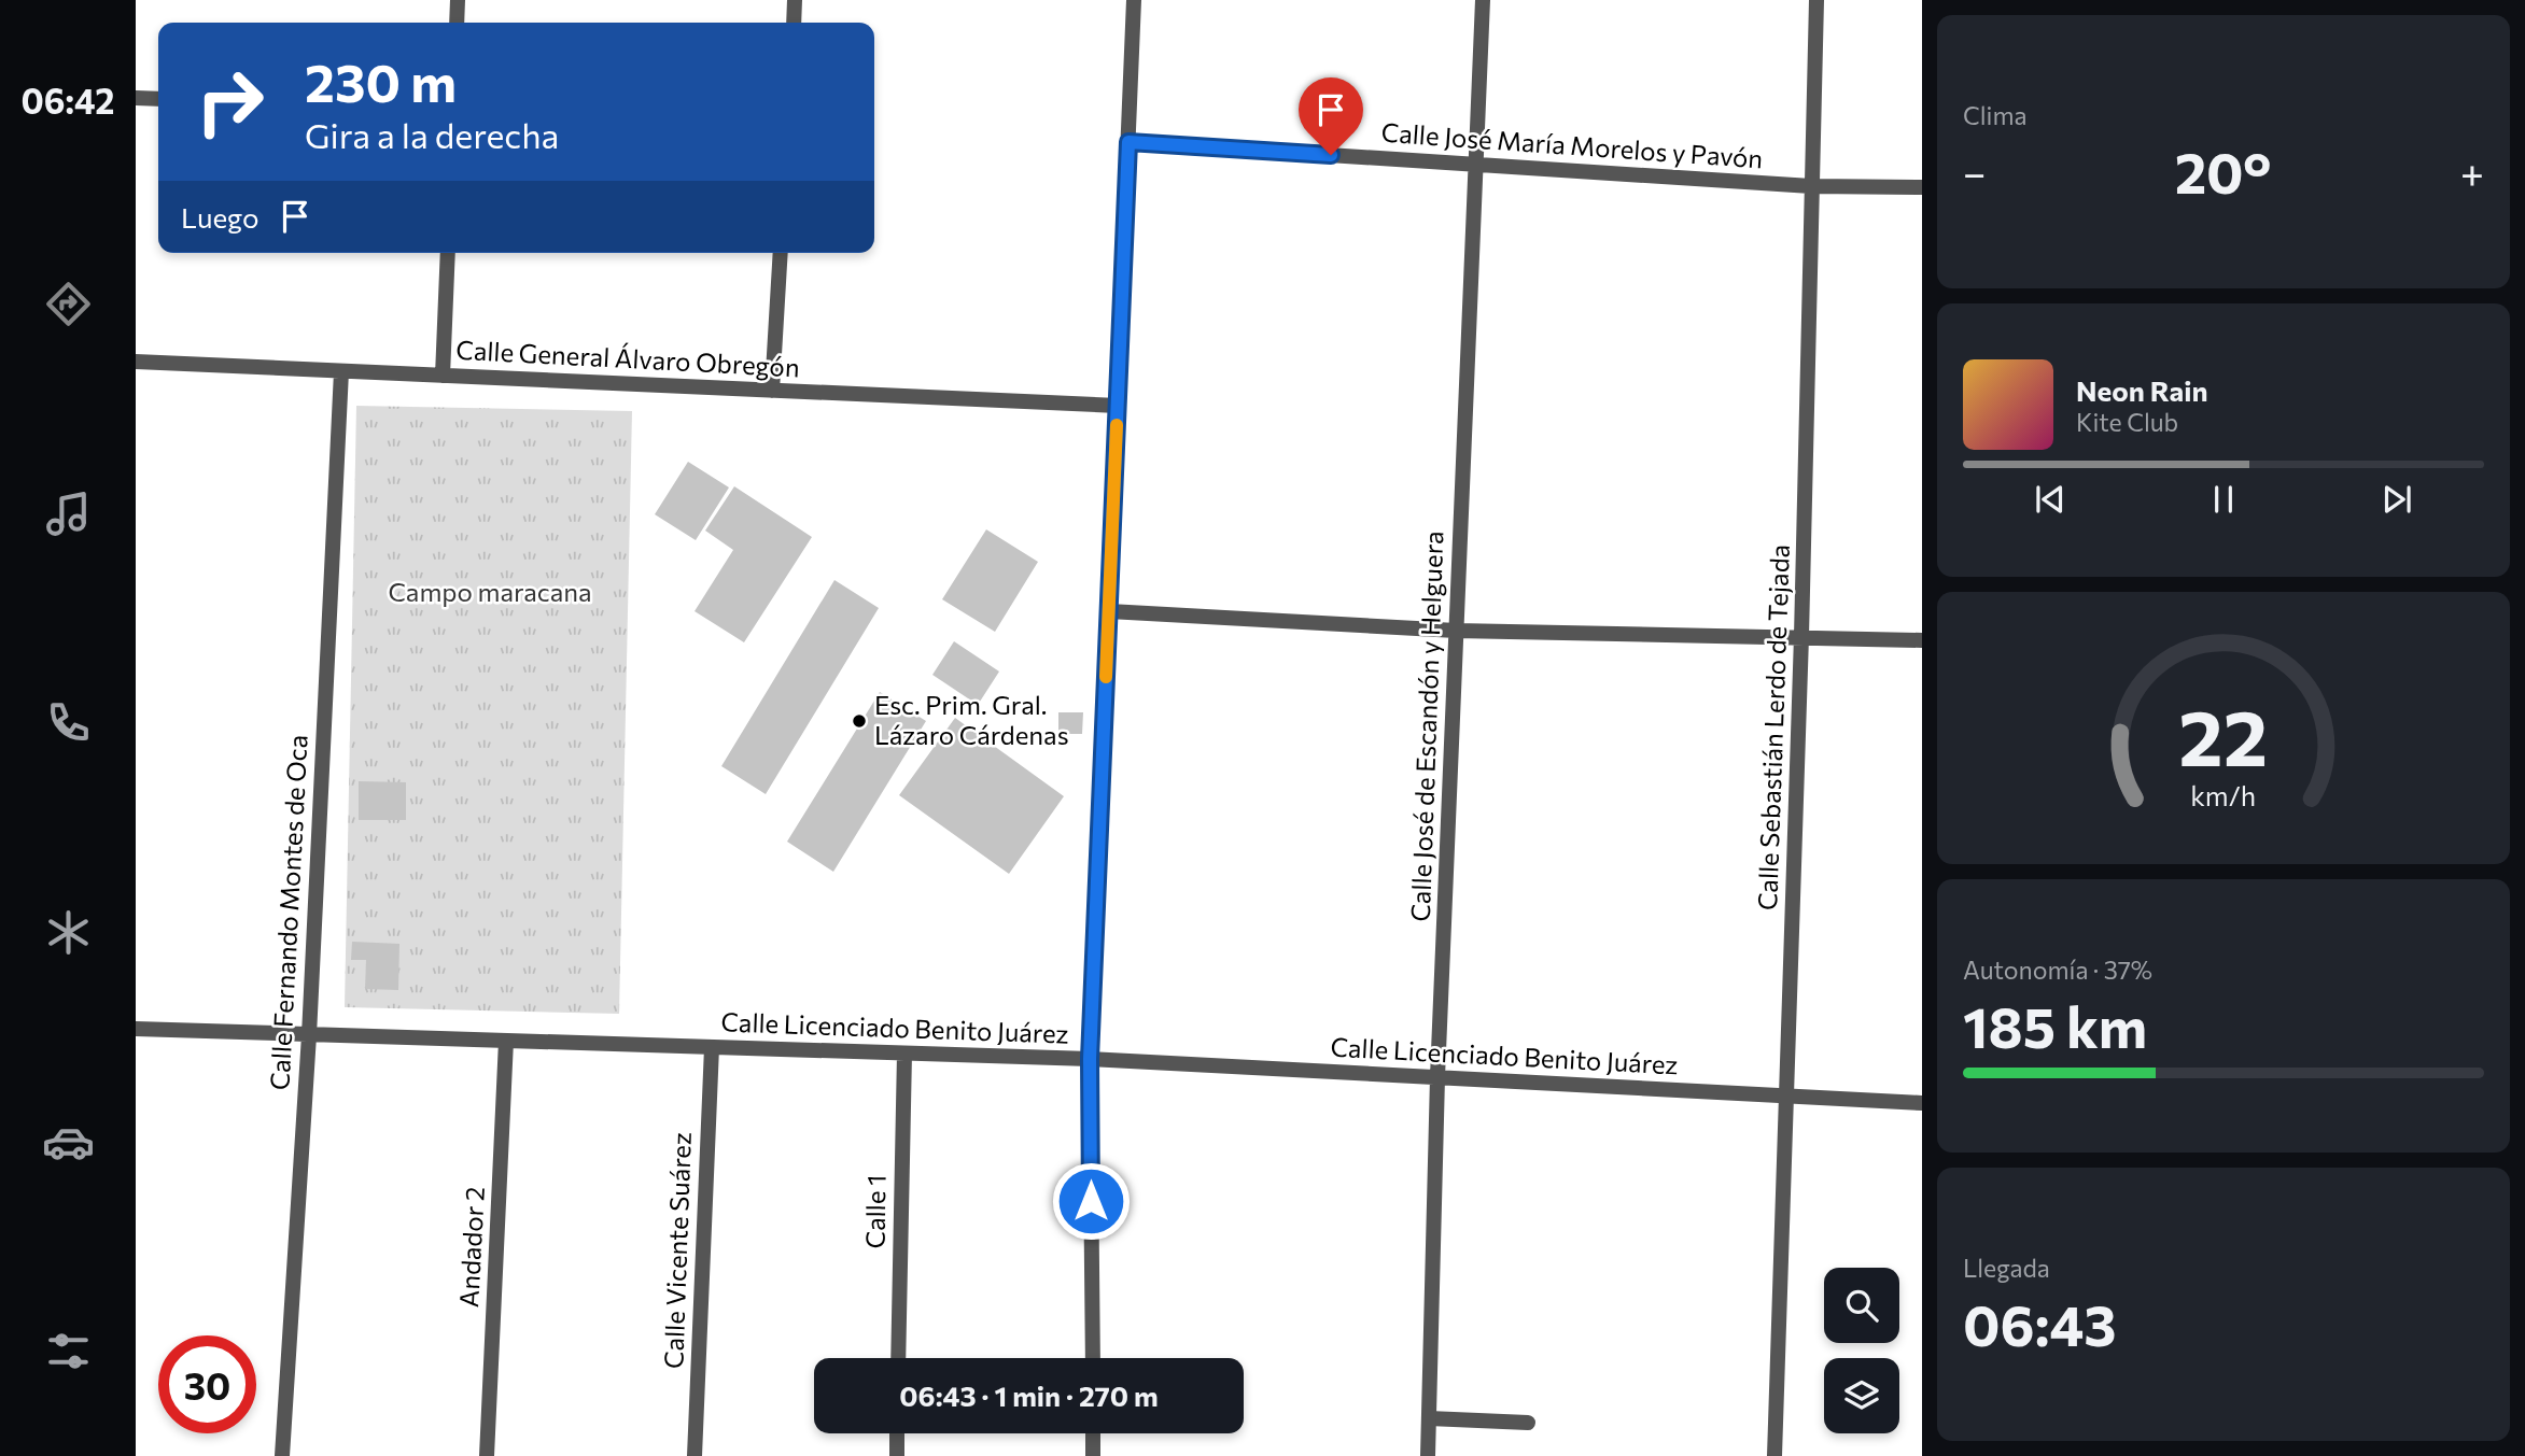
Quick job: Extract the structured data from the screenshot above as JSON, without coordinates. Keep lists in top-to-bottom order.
{
  "streets": {
    "street": [
      "Calle José María Morelos y Pavón",
      "Calle General Álvaro Obregón",
      "Calle José de Escandón y Helguera",
      "Calle Sebastián Lerdo de Tejada",
      "Calle Fernando Montes de Oca",
      "Calle Licenciado Benito Juárez",
      "Calle 1",
      "Andador 2",
      "Calle Vicente Suárez"
    ]
  },
  "crossings": [
    ["Calle José María Morelos y Pavón", "Calle José de Escandón y Helguera"],
    ["Calle José María Morelos y Pavón", "Calle Sebastián Lerdo de Tejada"],
    ["Calle General Álvaro Obregón", "Calle Fernando Montes de Oca"],
    ["Calle José de Escandón y Helguera", "Calle Licenciado Benito Juárez"],
    ["Calle Sebastián Lerdo de Tejada", "Calle Licenciado Benito Juárez"],
    ["Calle Fernando Montes de Oca", "Calle Licenciado Benito Juárez"],
    ["Calle Licenciado Benito Juárez", "Calle 1"],
    ["Calle Licenciado Benito Juárez", "Andador 2"],
    ["Calle Licenciado Benito Juárez", "Calle Vicente Suárez"]
  ],
  "parks": ["Campo maracana"],
  "places": ["Esc. Prim. Gral. Lázaro Cárdenas"],
  "page": {
    "tabs": "06:42",
    "tile": [
      "Clima",
      ["Autonomía · 37%", "185 km"],
      ["Llegada", "06:43"]
    ],
    "turn": ["230 m", "Gira a la derecha"],
    "heat": ["−", "20°", "+"],
    "then": "Luego",
    "song": ["Neon Rain", "Kite Club"],
    "limit": "30",
    "trip": "06:43 · 1 min · 270 m",
    "gauge": ["22", "km/h"]
  }
}
